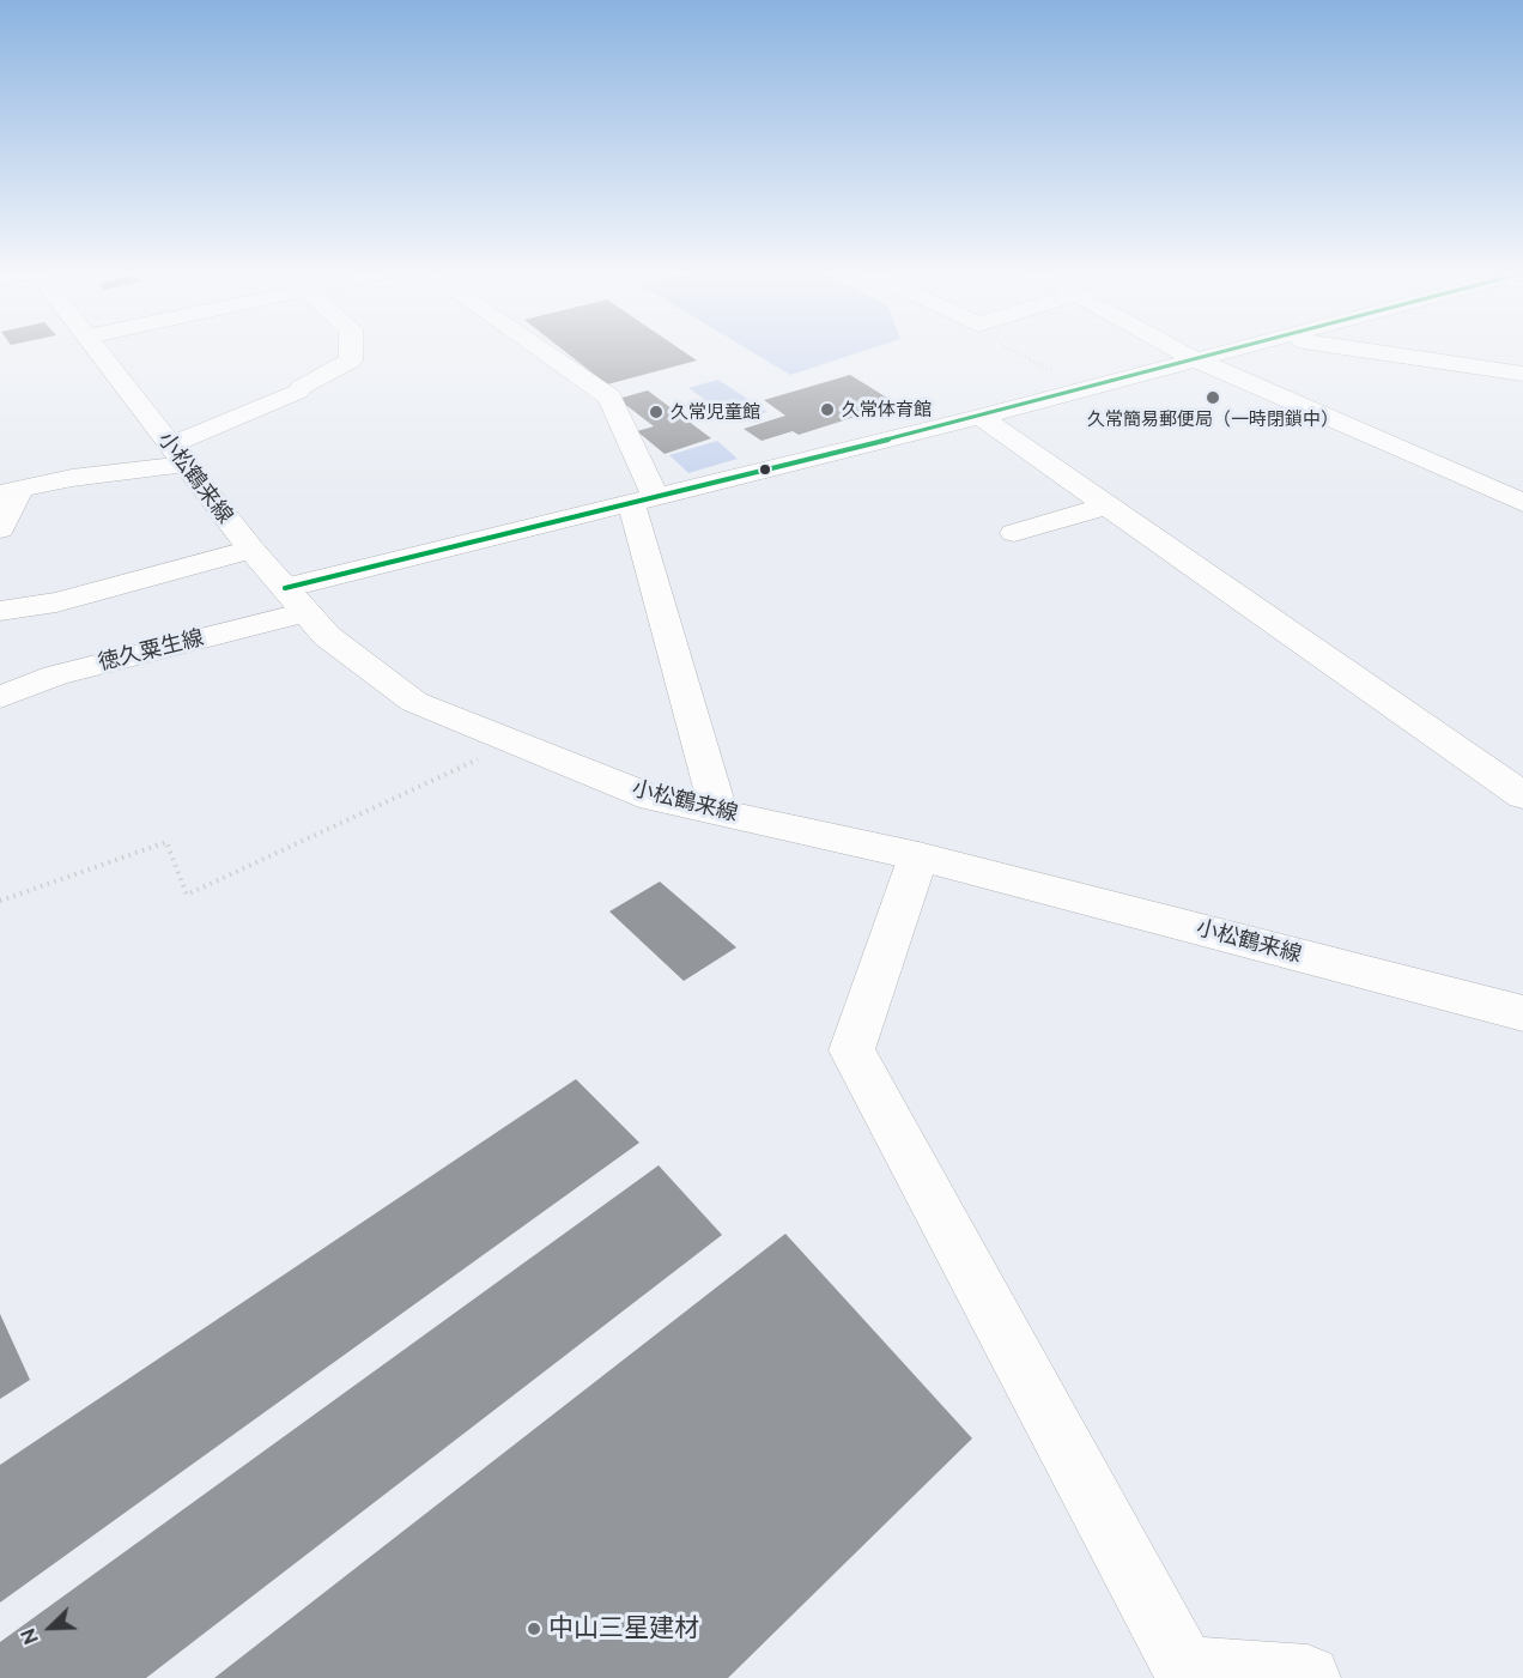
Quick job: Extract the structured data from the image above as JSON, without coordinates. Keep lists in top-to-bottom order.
{
  "streets": {
    "street": ["小松鶴来線", "徳久粟生線"]
  },
  "crossings": [
    ["小松鶴来線", "徳久粟生線"]
  ],
  "places": [
    "久常簡易郵便局（一時閉鎖中）",
    "久常体育館",
    "久常児童館",
    "中山三星建材"
  ],
  "north": "bottom left"
}
